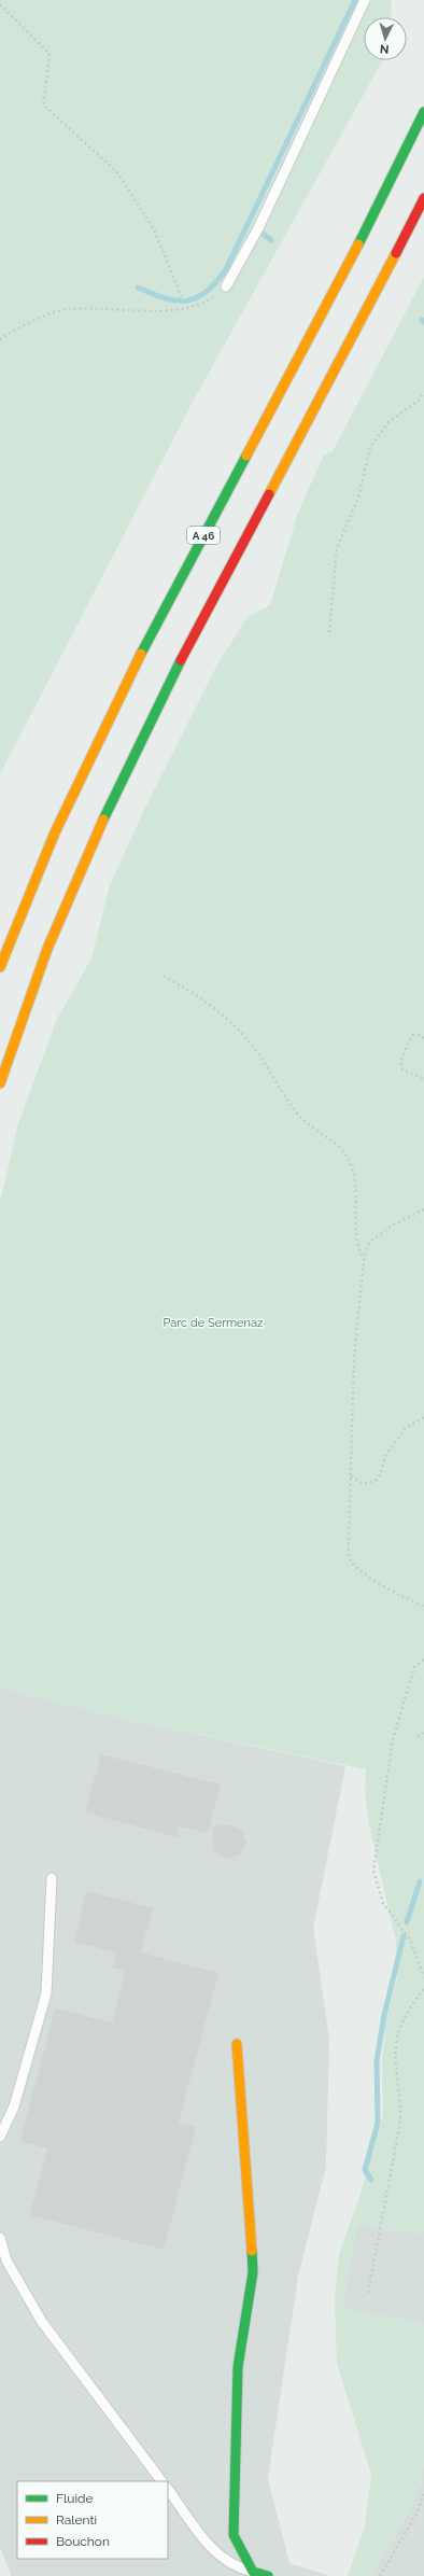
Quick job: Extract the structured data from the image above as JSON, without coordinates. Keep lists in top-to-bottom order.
{
  "streets": {
    "main road": ["A 46"]
  },
  "parks": ["Parc de Sermenaz"],
  "legend": ["Fluide", "Ralenti", "Bouchon"],
  "north": "bottom"
}
